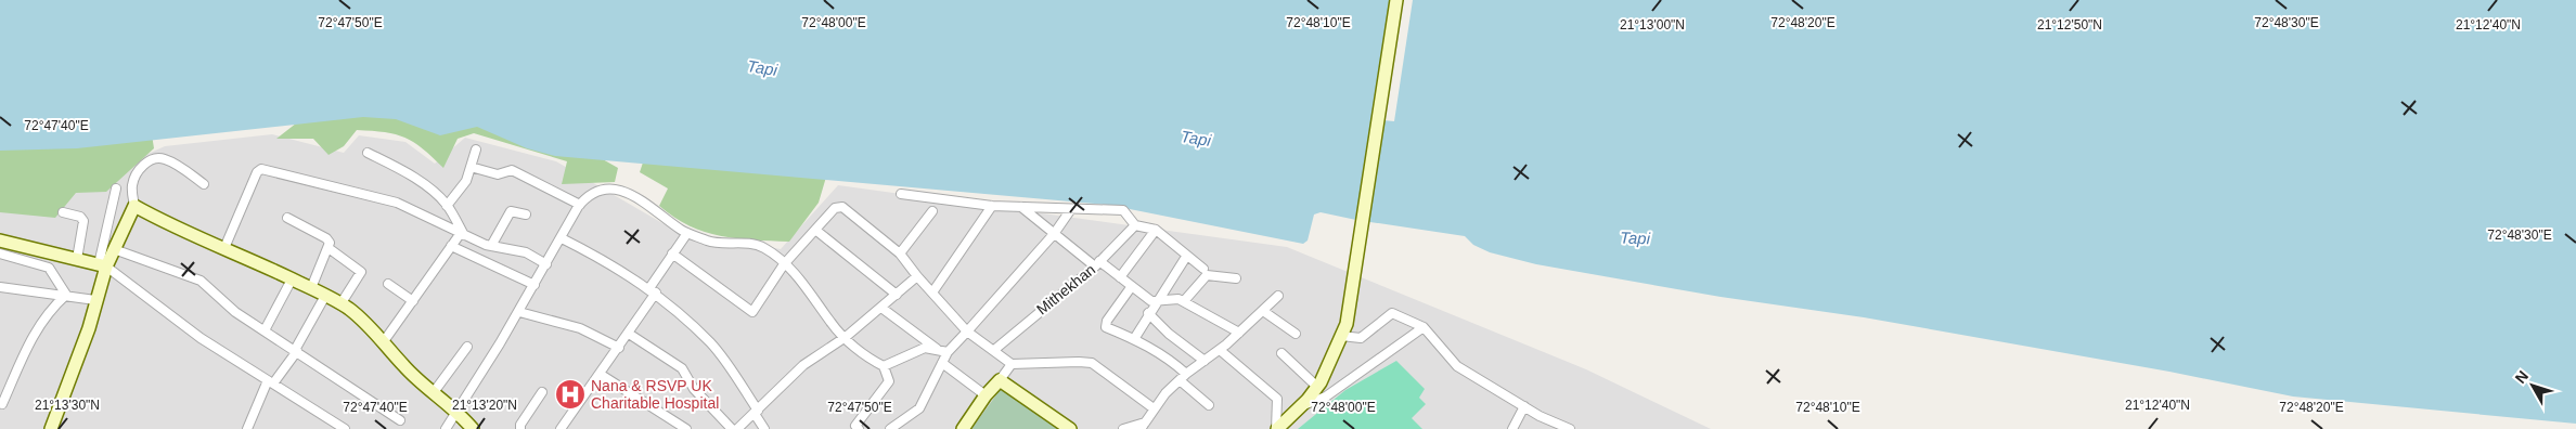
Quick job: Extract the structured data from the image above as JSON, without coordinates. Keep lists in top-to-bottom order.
{
  "streets": {
    "street": ["Mithekhan"]
  },
  "water": ["Tapi"],
  "places": {
    "hospital": ["Nana & RSVP UK Charitable Hospital"]
  },
  "north": "top left",
  "coordinates": [
    "72°48'20\"E",
    "72°48'30\"E",
    "72°47'50\"E",
    "72°48'00\"E",
    "72°48'10\"E",
    "21°13'00\"N",
    "21°12'50\"N",
    "21°12'40\"N",
    "72°47'40\"E",
    "21°13'30\"N",
    "21°13'20\"N"
  ]
}
